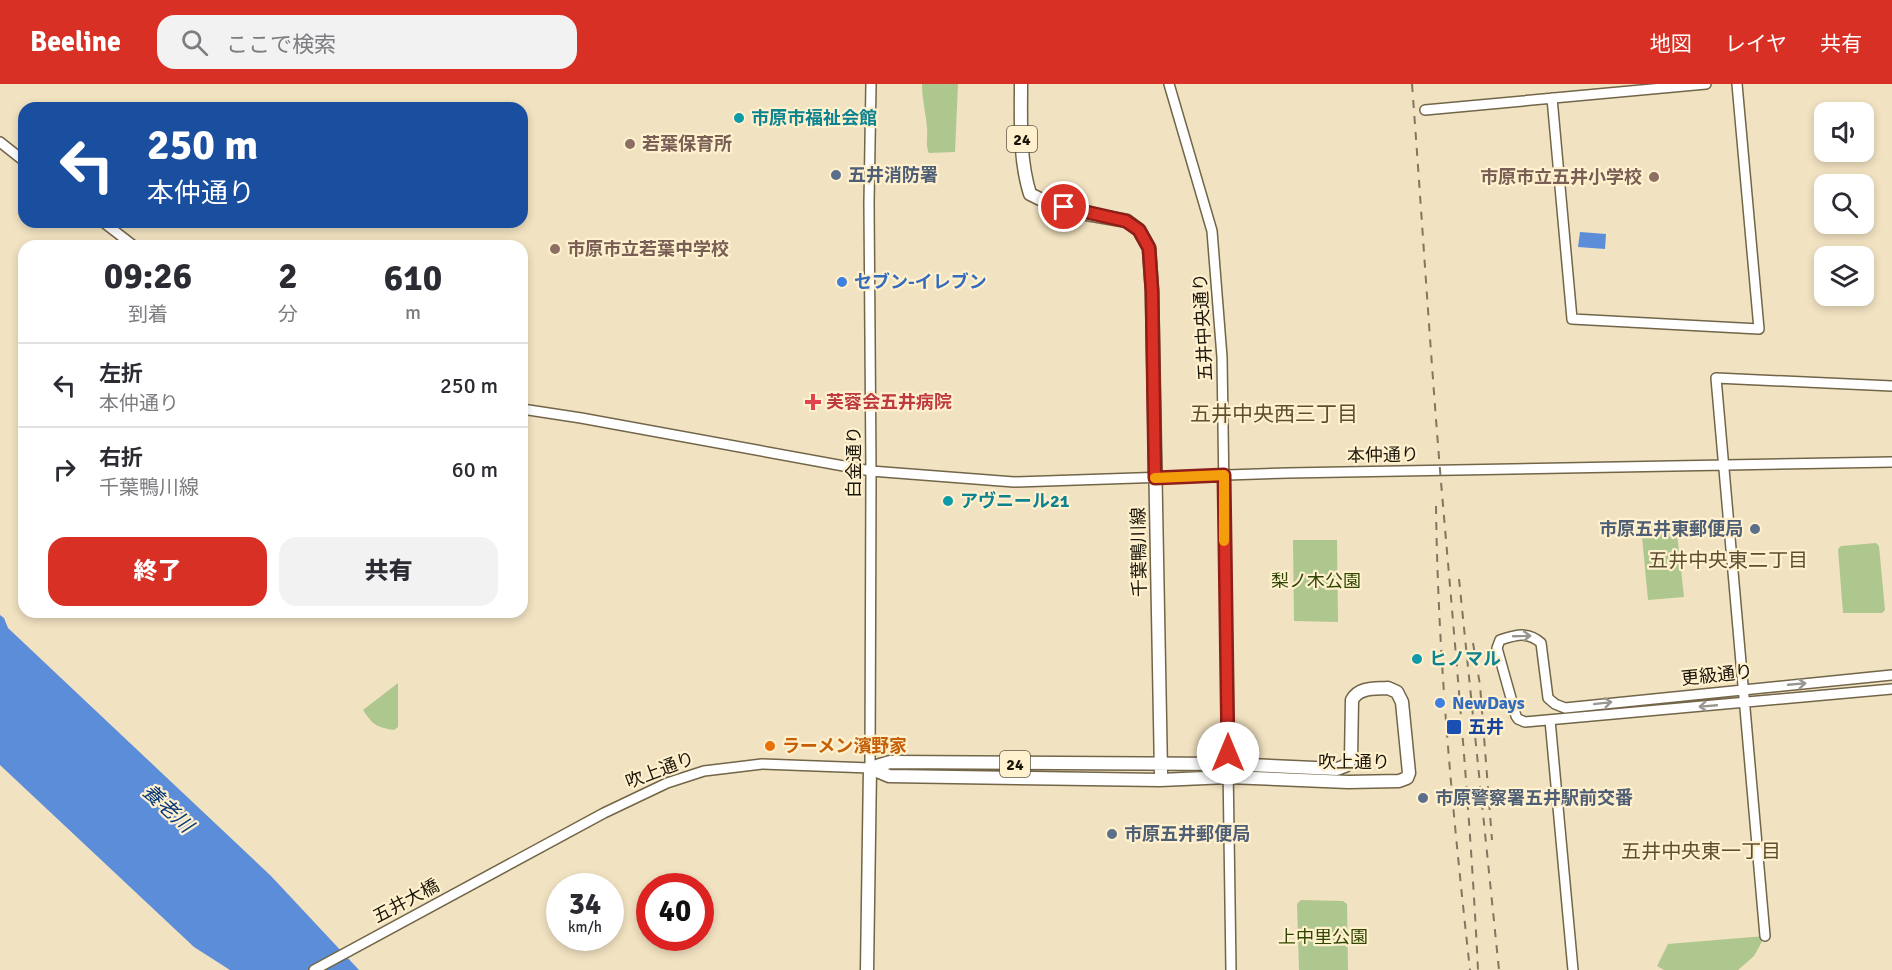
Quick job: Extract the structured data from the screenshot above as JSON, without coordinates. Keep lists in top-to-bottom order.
{
  "streets": {
    "main road": ["24", "千葉鴨川線", "吹上通り"],
    "street": [
      "五井中央通り",
      "本仲通り",
      "白金通り",
      "更級通り",
      "五井大橋"
    ]
  },
  "crossings": [
    ["五井中央通り", "本仲通り"],
    ["五井中央通り", "吹上通り"],
    ["本仲通り", "白金通り"],
    ["本仲通り", "千葉鴨川線"],
    ["白金通り", "吹上通り"],
    ["千葉鴨川線", "吹上通り"],
    ["吹上通り", "五井大橋"]
  ],
  "districts": ["五井中央西三丁目", "五井中央東二丁目", "五井中央東一丁目"],
  "water": ["養老川"],
  "parks": ["梨ノ木公園", "上中里公園"],
  "places": {
    "other": [
      "市原市福祉会館",
      "若葉保育所",
      "五井消防署",
      "市原市立五井小学校",
      "市原市立若葉中学校",
      "セブン-イレブン",
      "アヴニール21",
      "市原五井東郵便局",
      "ヒノマル",
      "NewDays",
      "ラーメン濱野家",
      "市原警察署五井駅前交番",
      "市原五井郵便局"
    ],
    "health": ["芙蓉会五井病院"],
    "transit": ["五井"]
  },
  "page": {
    "header": "Beeline",
    "search": "ここで検索",
    "nav": ["地図", "レイヤ", "共有"],
    "turn": ["250 m", "本仲通り"],
    "eta": [
      "09:26",
      "到着",
      "2",
      "分",
      "610",
      "m"
    ],
    "list": [
      {
        "name": "左折",
        "note": "本仲通り",
        "value": "250 m"
      },
      {
        "name": "右折",
        "note": "千葉鴨川線",
        "value": "60 m"
      }
    ],
    "buttons": ["終了", "共有"],
    "speed": "34 km/h",
    "limit": "40"
  }
}
